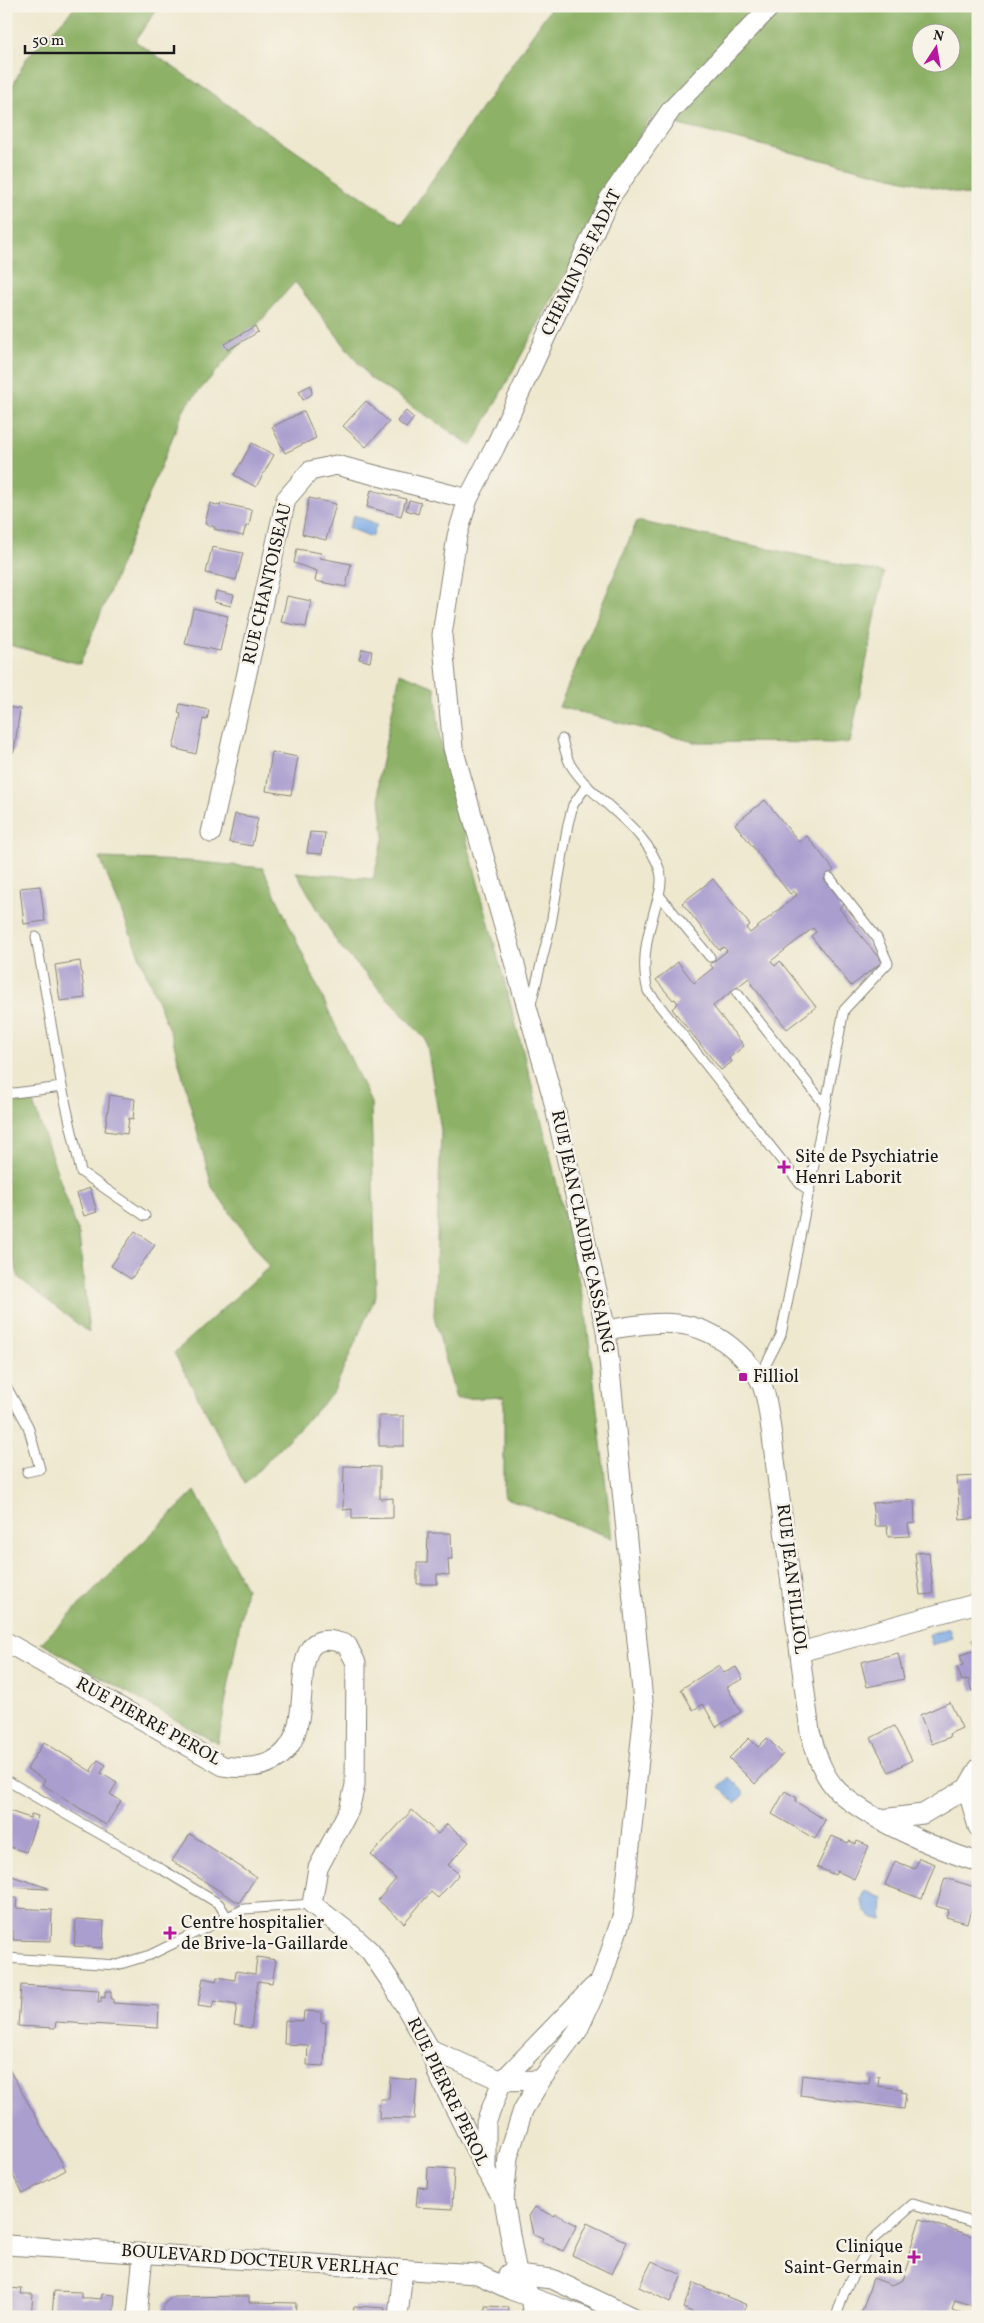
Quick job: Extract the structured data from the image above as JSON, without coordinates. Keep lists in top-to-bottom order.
{
  "streets": {
    "street": [
      "CHEMIN DE FADAT",
      "RUE CHANTOISEAU",
      "RUE JEAN CLAUDE CASSAING",
      "RUE JEAN FILLIOL",
      "RUE PIERRE PEROL",
      "BOULEVARD DOCTEUR VERLHAC"
    ]
  },
  "crossings": [
    ["CHEMIN DE FADAT", "RUE CHANTOISEAU"],
    ["CHEMIN DE FADAT", "RUE JEAN CLAUDE CASSAING"],
    ["RUE CHANTOISEAU", "RUE JEAN CLAUDE CASSAING"],
    ["RUE JEAN CLAUDE CASSAING", "RUE JEAN FILLIOL"],
    ["RUE JEAN CLAUDE CASSAING", "RUE PIERRE PEROL"],
    ["RUE PIERRE PEROL", "BOULEVARD DOCTEUR VERLHAC"]
  ],
  "places": {
    "health": ["Site de Psychiatrie Henri Laborit", "Centre hospitalier de Brive-la-Gaillarde", "Clinique Saint-Germain"],
    "transit": ["Filliol"]
  },
  "scale_bar": "50 m",
  "north": "top"
}
